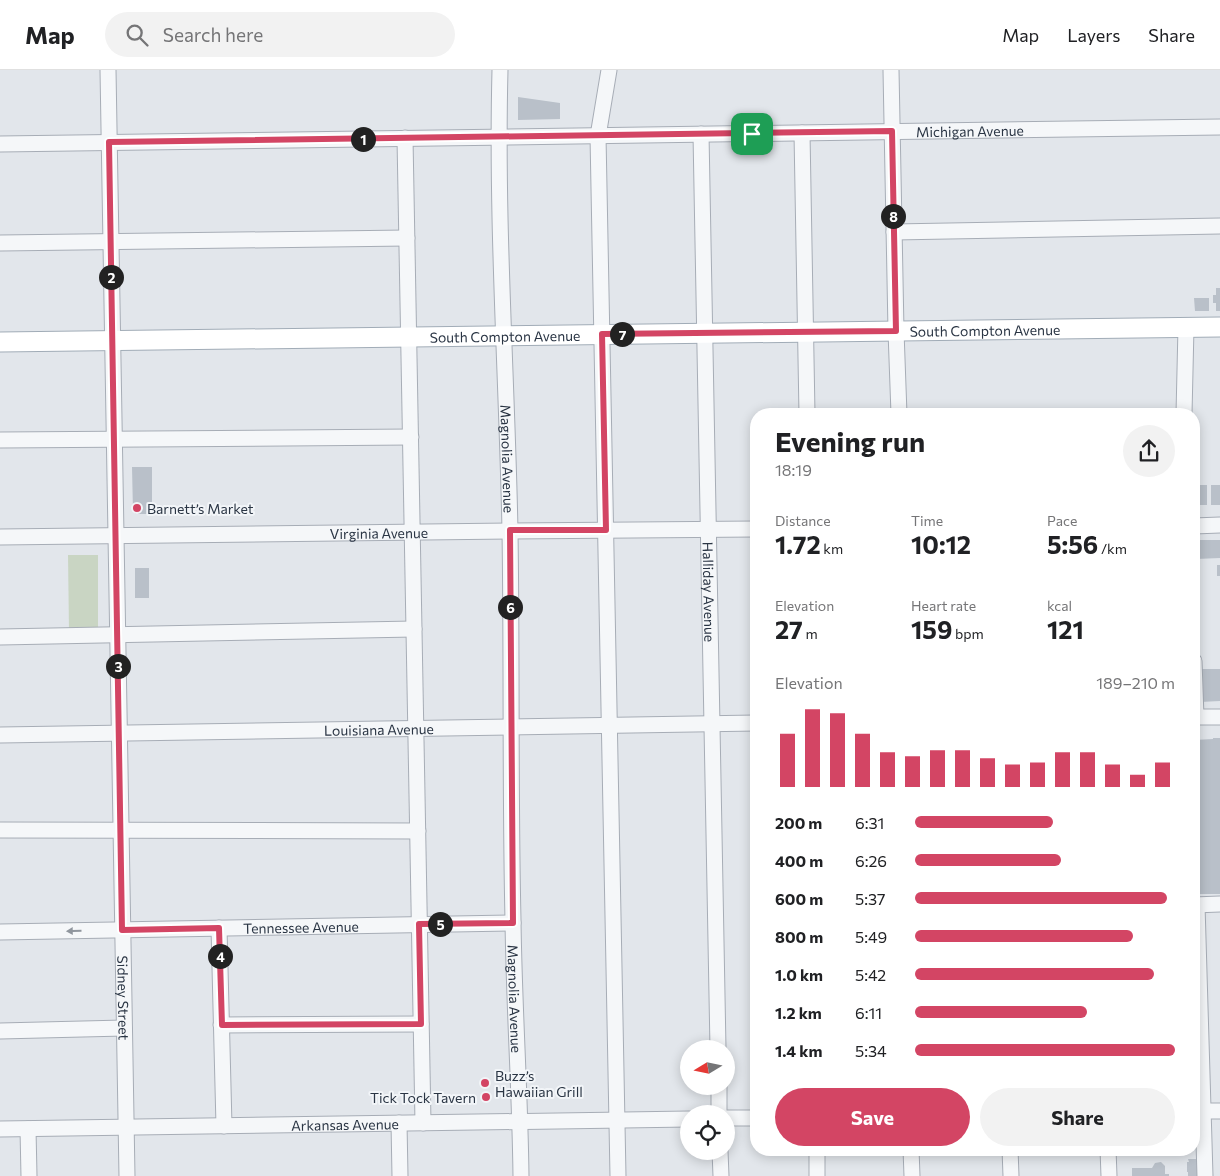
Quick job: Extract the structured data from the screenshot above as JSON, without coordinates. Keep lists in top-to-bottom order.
{
  "streets": {
    "main road": ["South Compton Avenue"],
    "street": [
      "Michigan Avenue",
      "Magnolia Avenue",
      "Virginia Avenue",
      "Halliday Avenue",
      "Louisiana Avenue",
      "Tennessee Avenue",
      "Sidney Street",
      "Arkansas Avenue"
    ]
  },
  "crossings": [
    ["Michigan Avenue", "Magnolia Avenue"],
    ["Michigan Avenue", "Halliday Avenue"],
    ["Michigan Avenue", "Sidney Street"],
    ["South Compton Avenue", "Magnolia Avenue"],
    ["South Compton Avenue", "Halliday Avenue"],
    ["South Compton Avenue", "Sidney Street"],
    ["Magnolia Avenue", "Virginia Avenue"],
    ["Magnolia Avenue", "Louisiana Avenue"],
    ["Magnolia Avenue", "Tennessee Avenue"],
    ["Magnolia Avenue", "Arkansas Avenue"],
    ["Virginia Avenue", "Halliday Avenue"],
    ["Virginia Avenue", "Sidney Street"],
    ["Halliday Avenue", "Louisiana Avenue"],
    ["Louisiana Avenue", "Sidney Street"],
    ["Tennessee Avenue", "Sidney Street"],
    ["Sidney Street", "Arkansas Avenue"]
  ],
  "places": ["Barnett’s Market", "Buzz’s Hawaiian Grill", "Tick Tock Tavern"],
  "north": "left",
  "page": {
    "header": "Map",
    "search": "Search here",
    "nav": ["Map", "Layers", "Share"],
    "pins": [
      "1",
      "8",
      "2",
      "7",
      "6",
      "3",
      "5",
      "4"
    ],
    "heading": ["Evening run", "18:19"],
    "stats": [
      ["Distance", "1.72 km"],
      ["Time", "10:12"],
      ["Pace", "5:56 /km"],
      ["Elevation", "27 m"],
      ["Heart rate", "159 bpm"],
      ["kcal", "121"]
    ],
    "chart": ["Elevation", "189–210 m"],
    "list": [
      {
        "name": "200 m",
        "note": "6:31"
      },
      {
        "name": "400 m",
        "note": "6:26"
      },
      {
        "name": "600 m",
        "note": "5:37"
      },
      {
        "name": "800 m",
        "note": "5:49"
      },
      {
        "name": "1.0 km",
        "note": "5:42"
      },
      {
        "name": "1.2 km",
        "note": "6:11"
      },
      {
        "name": "1.4 km",
        "note": "5:34"
      }
    ],
    "buttons": ["Save", "Share"]
  }
}
